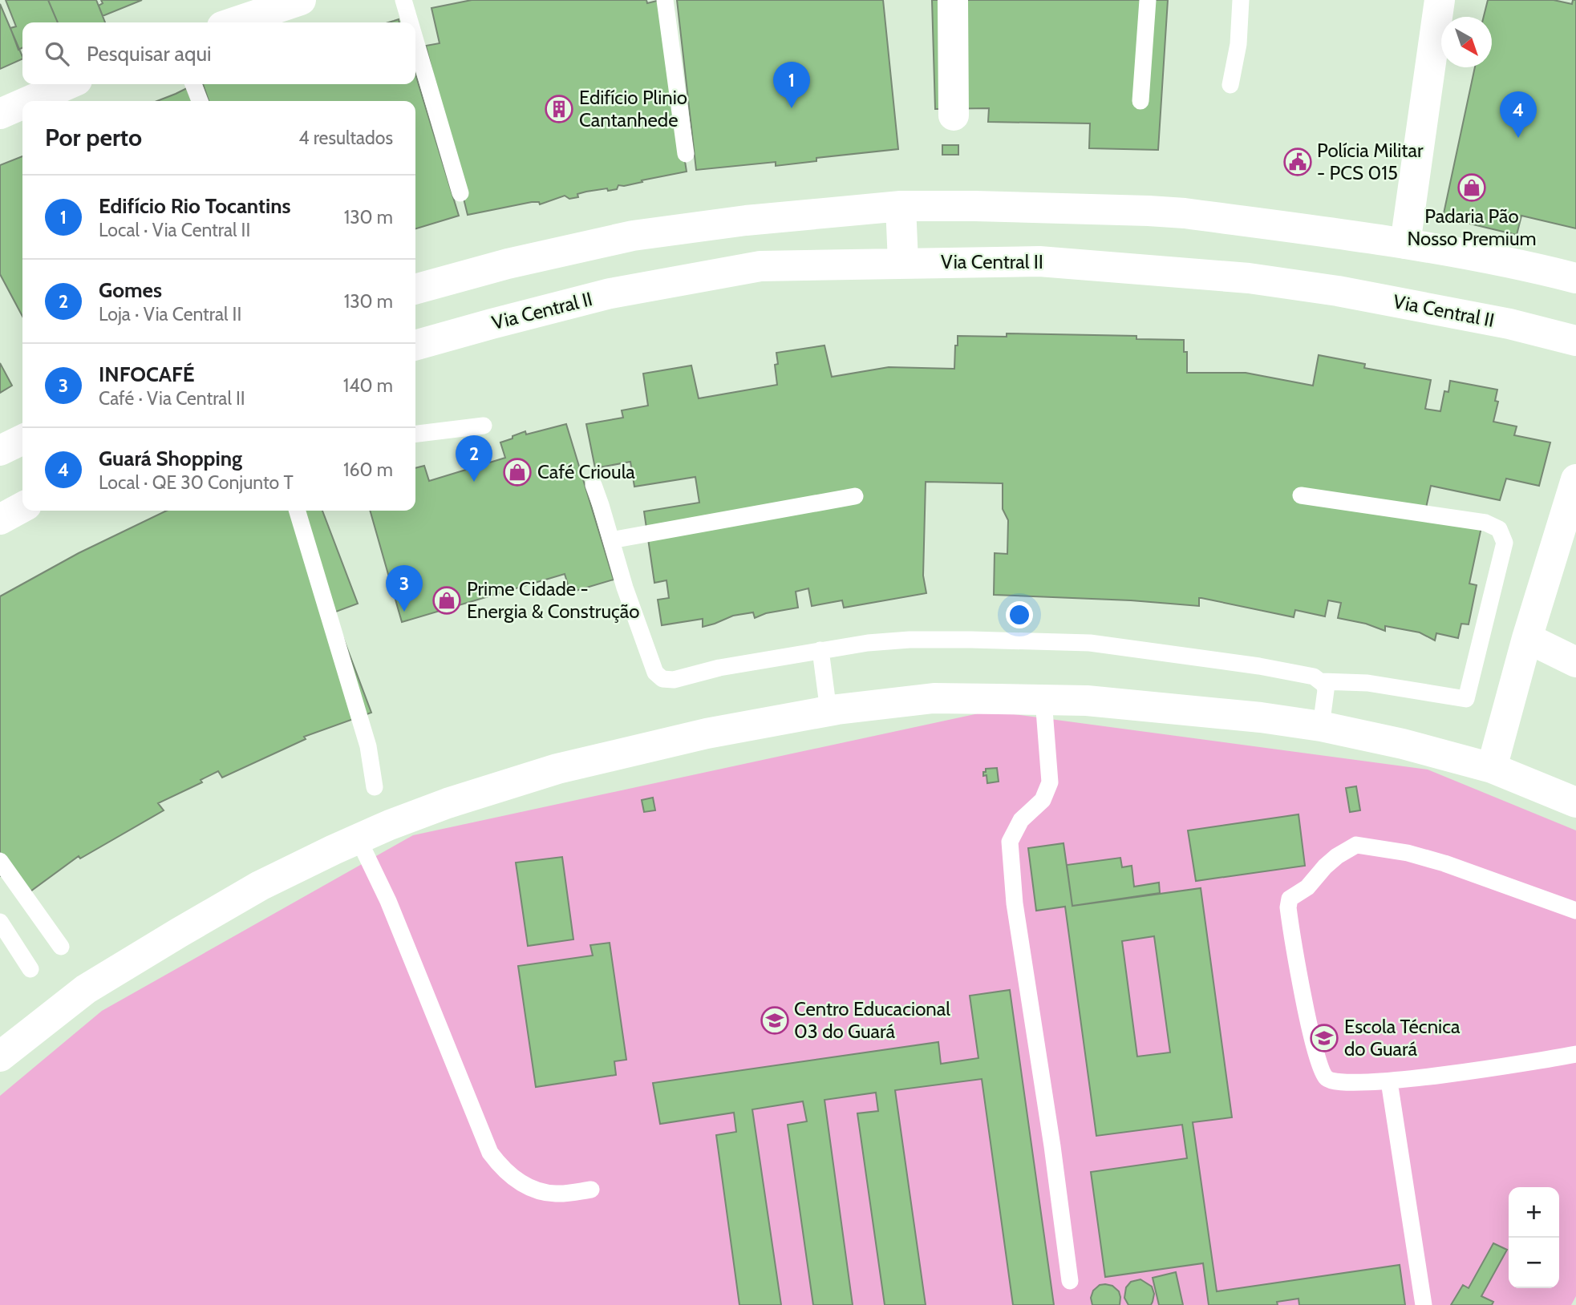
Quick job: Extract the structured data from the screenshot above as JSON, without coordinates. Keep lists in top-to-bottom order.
{
  "streets": {
    "street": ["Via Central II"]
  },
  "places": {
    "building": ["Edifício Plinio Cantanhede"],
    "public building": ["Polícia Militar - PCS 015"],
    "shop": ["Padaria Pão Nosso Premium", "Café Crioula", "Prime Cidade - Energia & Construção"],
    "school or university": ["Centro Educacional 03 do Guará", "Escola Técnica do Guará"]
  },
  "north": "bottom right",
  "page": {
    "search": "Pesquisar aqui",
    "pins": [
      "1",
      "4",
      "2",
      "3"
    ],
    "heading": ["Por perto", "4 resultados"],
    "list": [
      {
        "mark": "1",
        "name": "Edifício Rio Tocantins",
        "note": "Local · Via Central II",
        "value": "130 m"
      },
      {
        "mark": "2",
        "name": "Gomes",
        "note": "Loja · Via Central II",
        "value": "130 m"
      },
      {
        "mark": "3",
        "name": "INFOCAFÉ",
        "note": "Café · Via Central II",
        "value": "140 m"
      },
      {
        "mark": "4",
        "name": "Guará Shopping",
        "note": "Local · QE 30 Conjunto T",
        "value": "160 m"
      }
    ],
    "map_buttons": ["+", "−"]
  }
}
